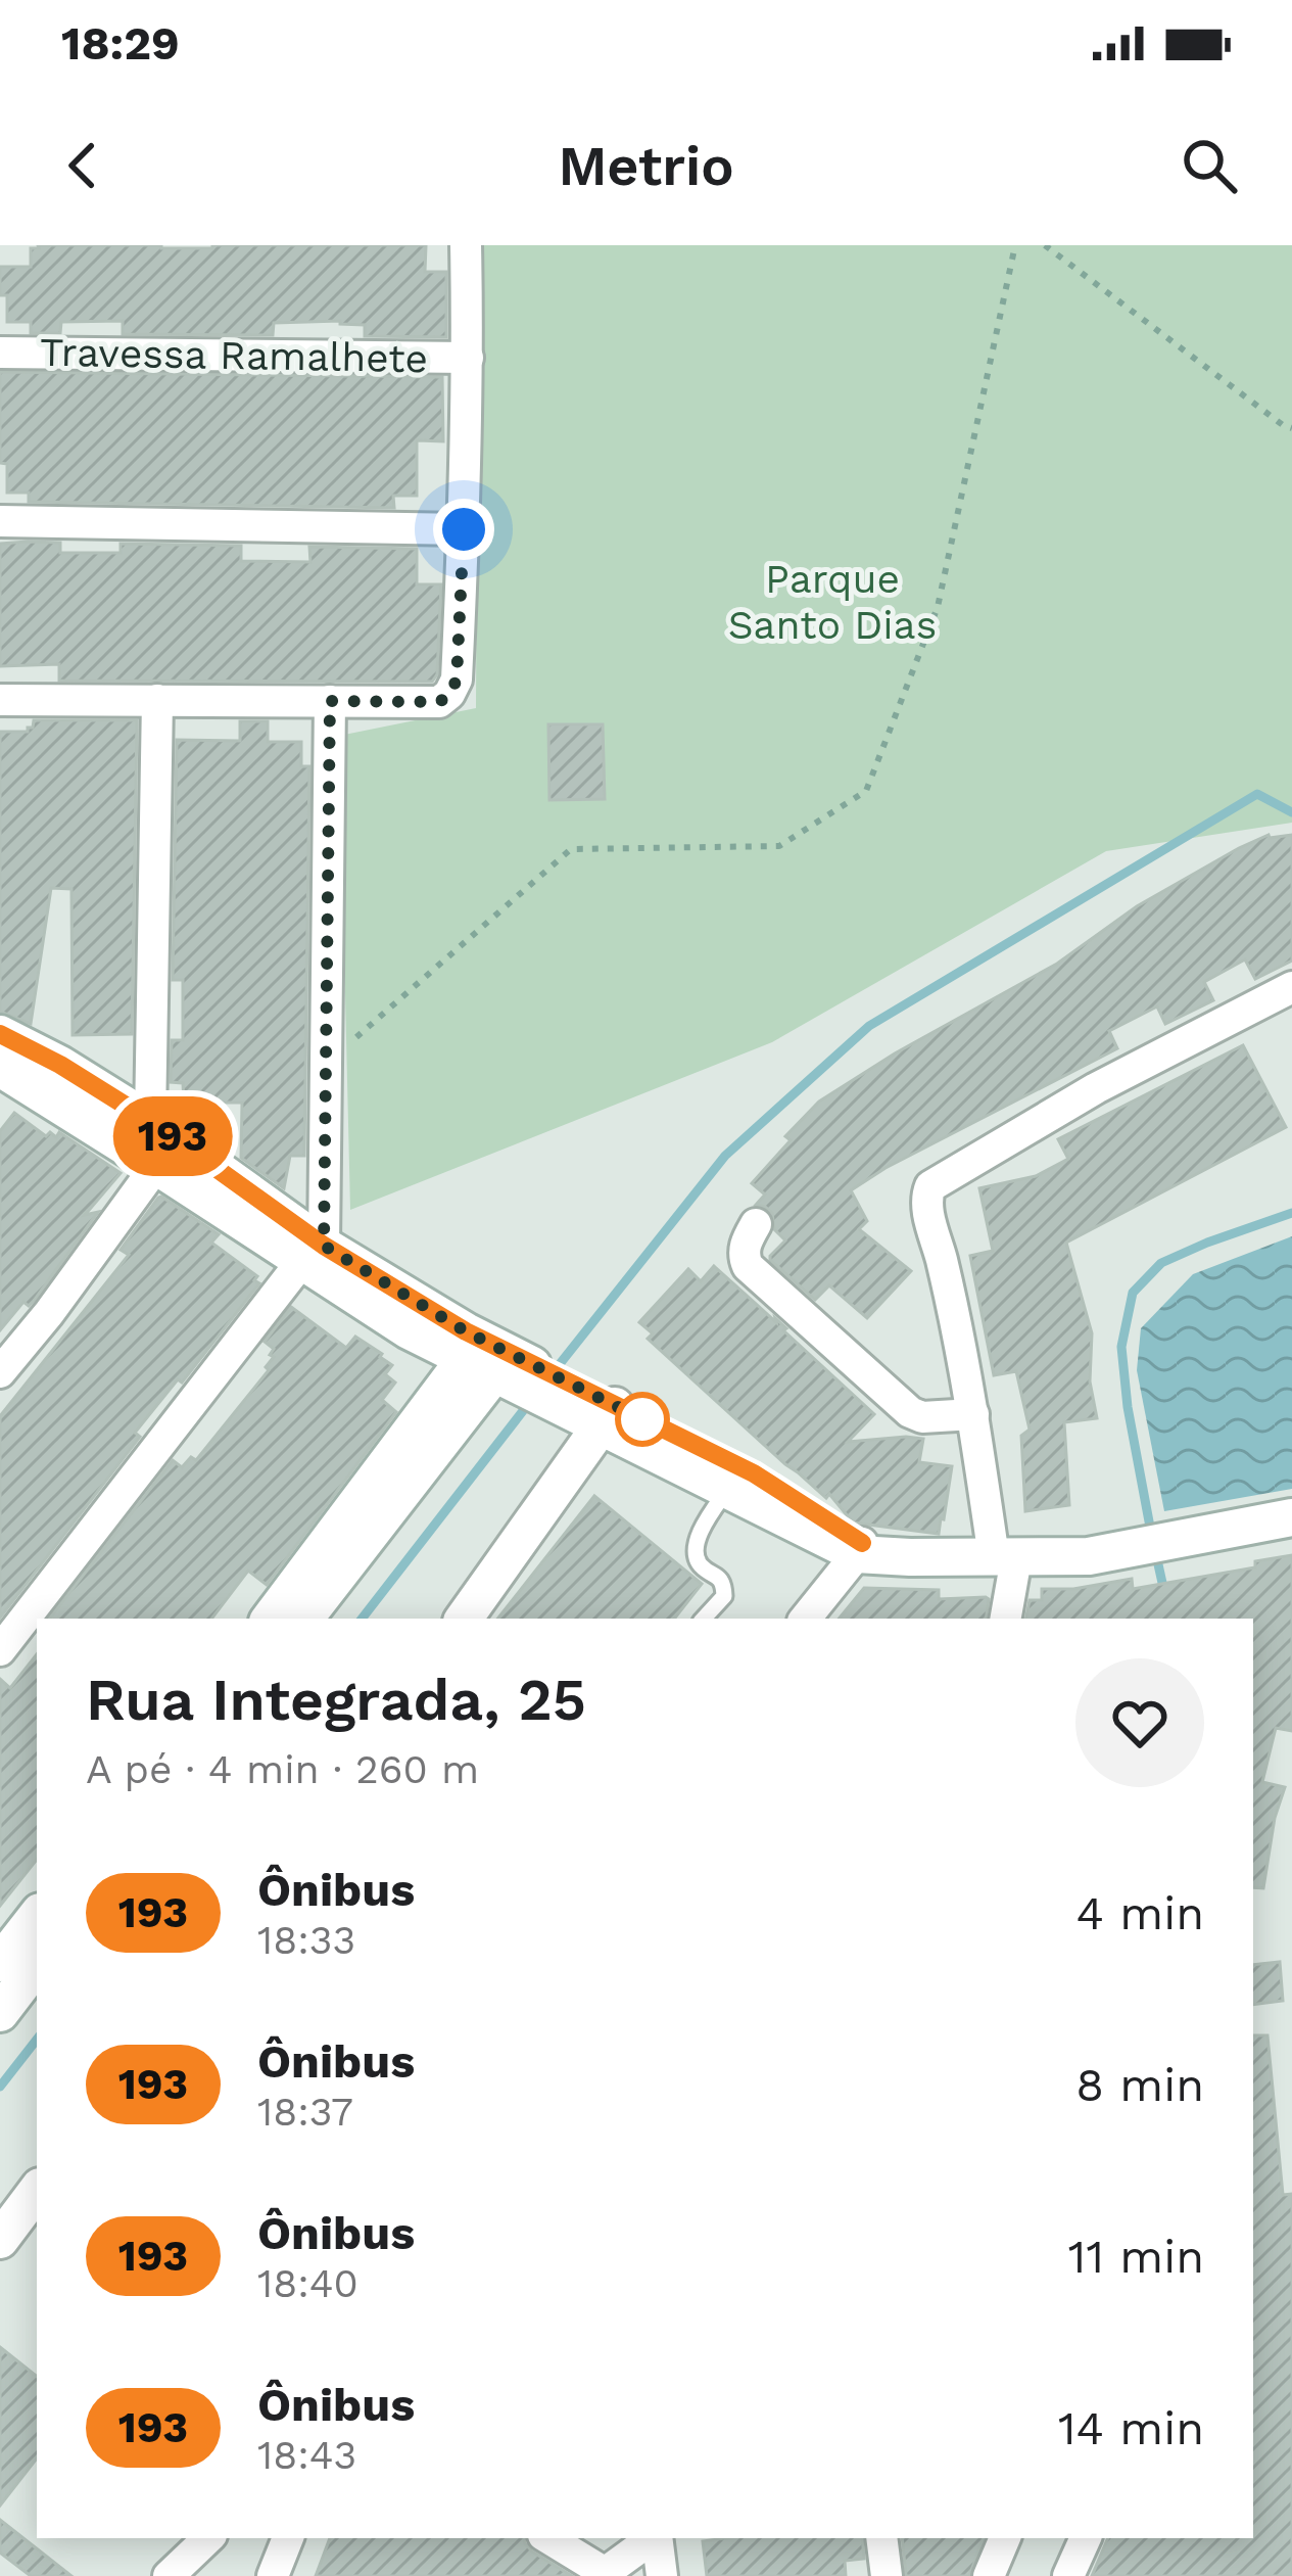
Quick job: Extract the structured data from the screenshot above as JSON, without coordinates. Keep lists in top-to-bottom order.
{
  "streets": {
    "street": ["Travessa Ramalhete"]
  },
  "parks": ["Parque Santo Dias"],
  "lines": ["bus line 193"],
  "page": {
    "status": "18:29",
    "header": "Metrio",
    "on_map": "193",
    "heading": ["Rua Integrada, 25", "A pé · 4 min · 260 m"],
    "list": [
      {
        "mark": "193",
        "name": "Ônibus",
        "note": "18:33",
        "value": "4 min"
      },
      {
        "mark": "193",
        "name": "Ônibus",
        "note": "18:37",
        "value": "8 min"
      },
      {
        "mark": "193",
        "name": "Ônibus",
        "note": "18:40",
        "value": "11 min"
      },
      {
        "mark": "193",
        "name": "Ônibus",
        "note": "18:43",
        "value": "14 min"
      }
    ]
  }
}
